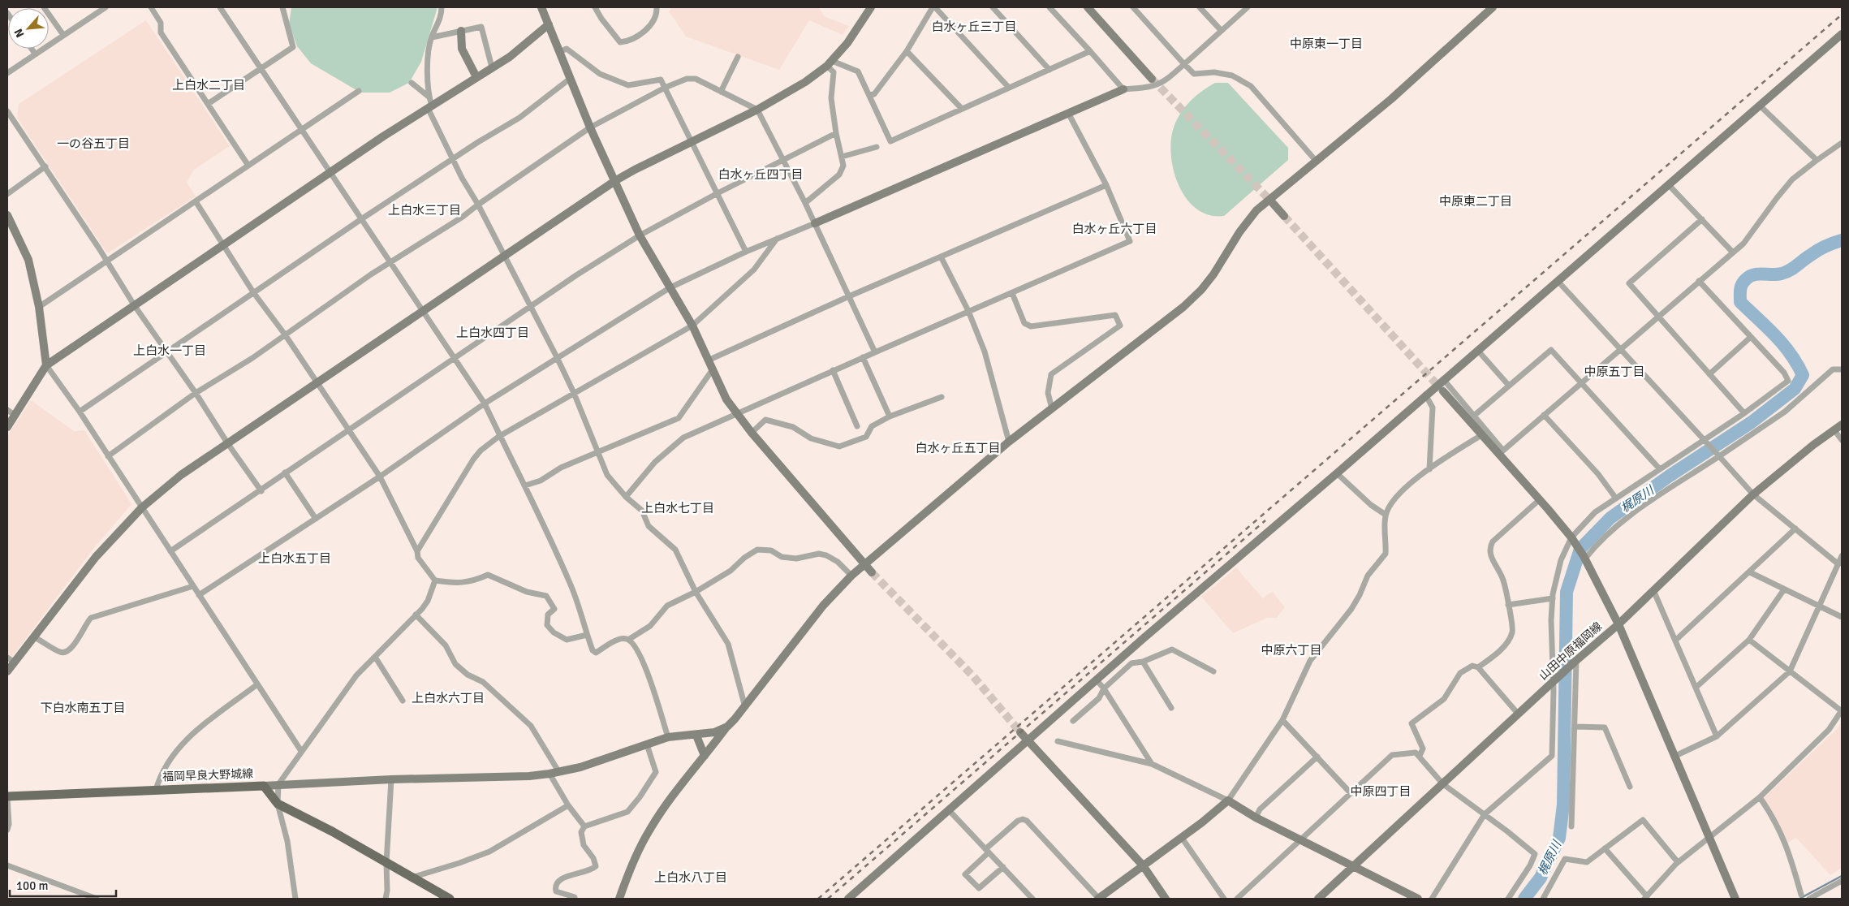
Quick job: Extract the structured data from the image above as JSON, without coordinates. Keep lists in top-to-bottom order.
{
  "streets": {
    "main road": ["福岡早良大野城線"],
    "street": ["山田中原福岡線"]
  },
  "districts": [
    "白水ヶ丘三丁目",
    "中原東一丁目",
    "上白水二丁目",
    "一の谷五丁目",
    "白水ヶ丘四丁目",
    "中原東二丁目",
    "上白水三丁目",
    "白水ヶ丘六丁目",
    "上白水四丁目",
    "上白水一丁目",
    "中原五丁目",
    "白水ヶ丘五丁目",
    "上白水七丁目",
    "上白水五丁目",
    "中原六丁目",
    "上白水六丁目",
    "下白水南五丁目",
    "中原四丁目",
    "上白水八丁目"
  ],
  "water": ["梶原川"],
  "scale_bar": "100 m",
  "north": "bottom left"
}
